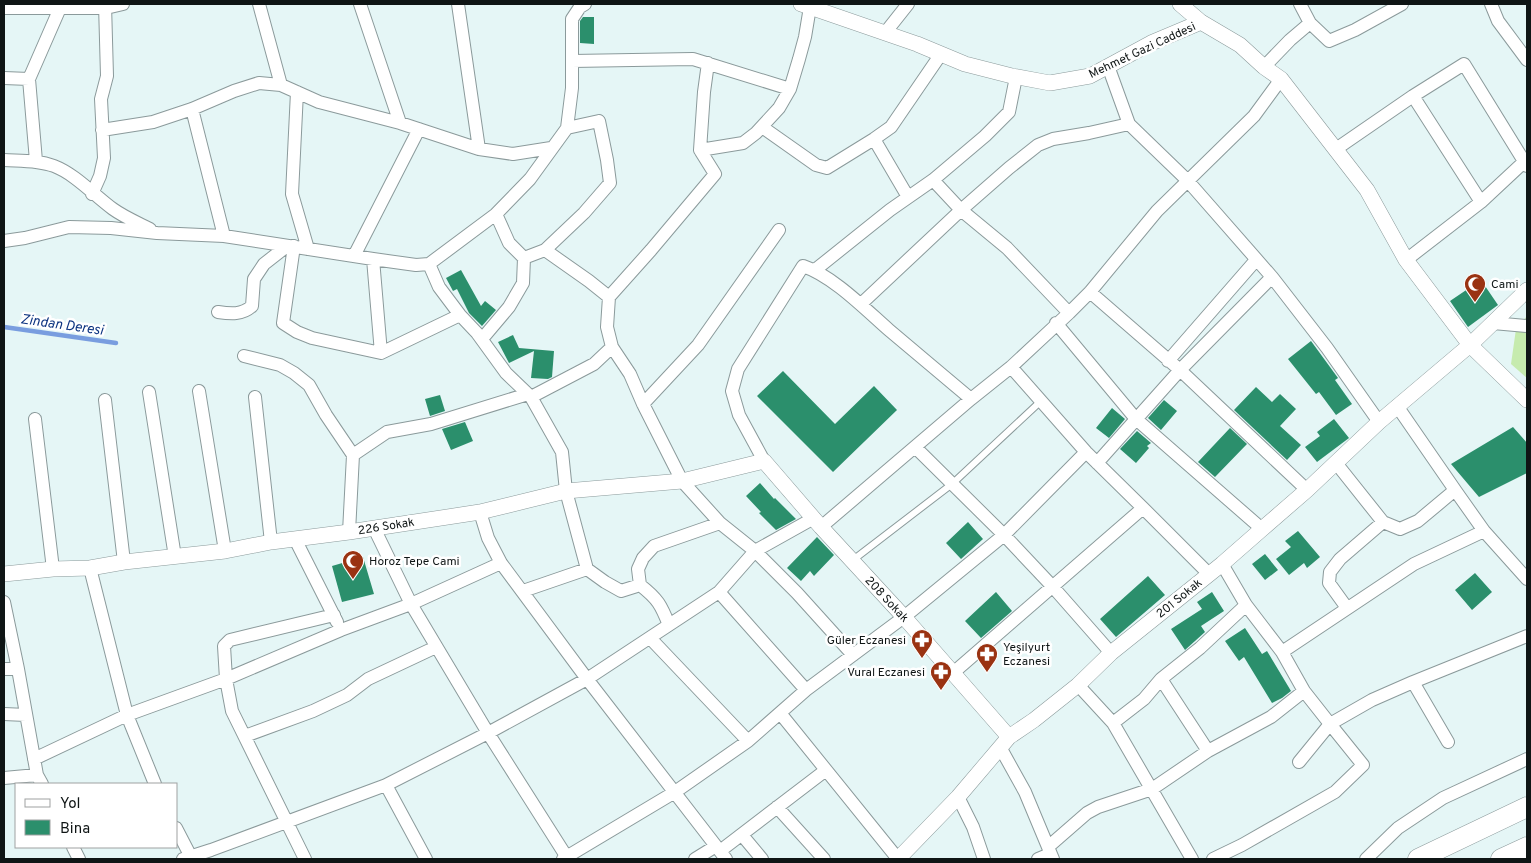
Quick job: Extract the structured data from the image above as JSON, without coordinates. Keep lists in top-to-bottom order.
{
  "streets": {
    "street": [
      "Mehmet Gazi Caddesi",
      "226 Sokak",
      "201 Sokak",
      "208 Sokak"
    ]
  },
  "crossings": [
    ["Mehmet Gazi Caddesi", "201 Sokak"],
    ["226 Sokak", "208 Sokak"],
    ["201 Sokak", "208 Sokak"]
  ],
  "water": ["Zindan Deresi"],
  "places": {
    "mosque": ["Cami", "Horoz Tepe Cami"],
    "pharmacy": ["Güler Eczanesi", "Yeşilyurt Eczanesi", "Vural Eczanesi"]
  },
  "legend": ["Yol", "Bina"]
}
